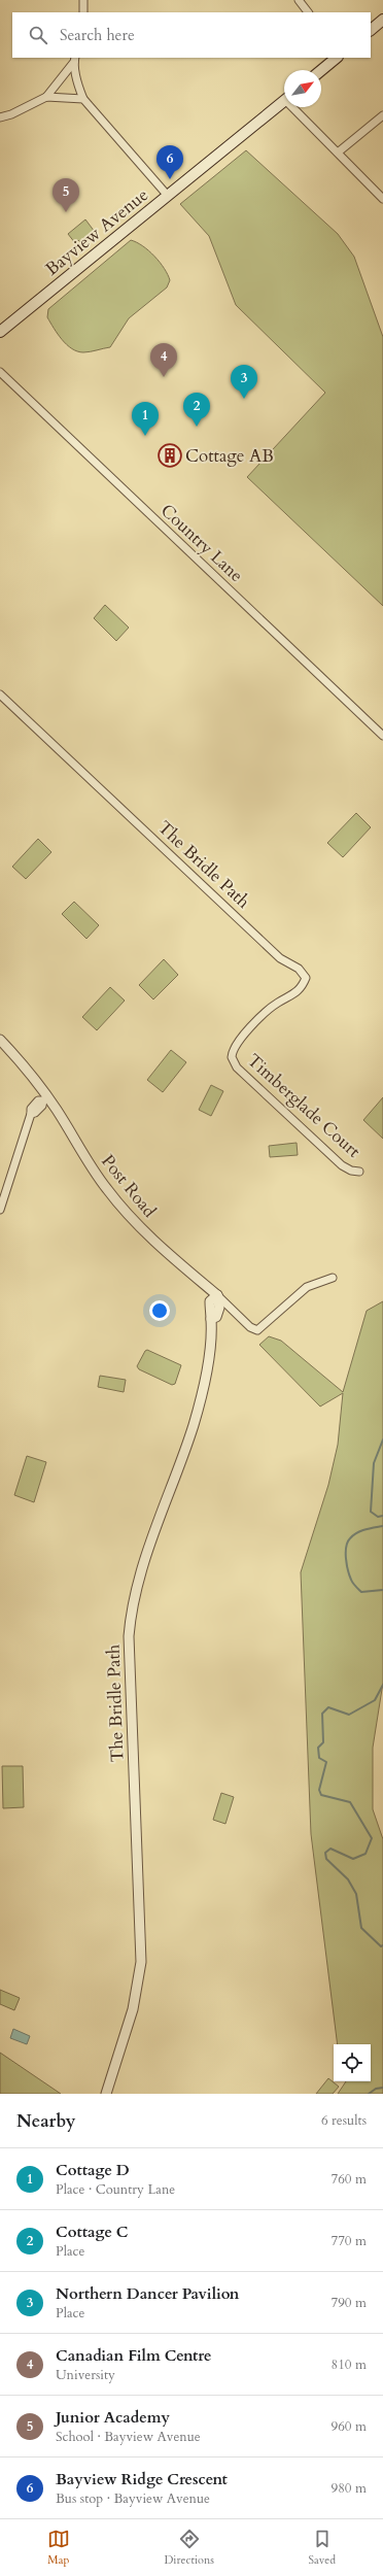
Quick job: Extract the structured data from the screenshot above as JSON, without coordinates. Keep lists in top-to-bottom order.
{
  "streets": {
    "main road": ["Bayview Avenue"],
    "street": [
      "Country Lane",
      "The Bridle Path",
      "Timberglade Court",
      "Post Road"
    ]
  },
  "crossings": [
    ["The Bridle Path", "Timberglade Court"],
    ["The Bridle Path", "Post Road"]
  ],
  "places": {
    "building": ["Cottage AB"]
  },
  "north": "top right",
  "page": {
    "search": "Search here",
    "pins": [
      "6",
      "5",
      "4",
      "3",
      "2",
      "1"
    ],
    "heading": ["Nearby", "6 results"],
    "list": [
      {
        "mark": "1",
        "name": "Cottage D",
        "note": "Place · Country Lane",
        "value": "760 m"
      },
      {
        "mark": "2",
        "name": "Cottage C",
        "note": "Place",
        "value": "770 m"
      },
      {
        "mark": "3",
        "name": "Northern Dancer Pavilion",
        "note": "Place",
        "value": "790 m"
      },
      {
        "mark": "4",
        "name": "Canadian Film Centre",
        "note": "University",
        "value": "810 m"
      },
      {
        "mark": "5",
        "name": "Junior Academy",
        "note": "School · Bayview Avenue",
        "value": "960 m"
      },
      {
        "mark": "6",
        "name": "Bayview Ridge Crescent",
        "note": "Bus stop · Bayview Avenue",
        "value": "980 m"
      }
    ],
    "nav": ["Map", "Directions", "Saved"]
  }
}
